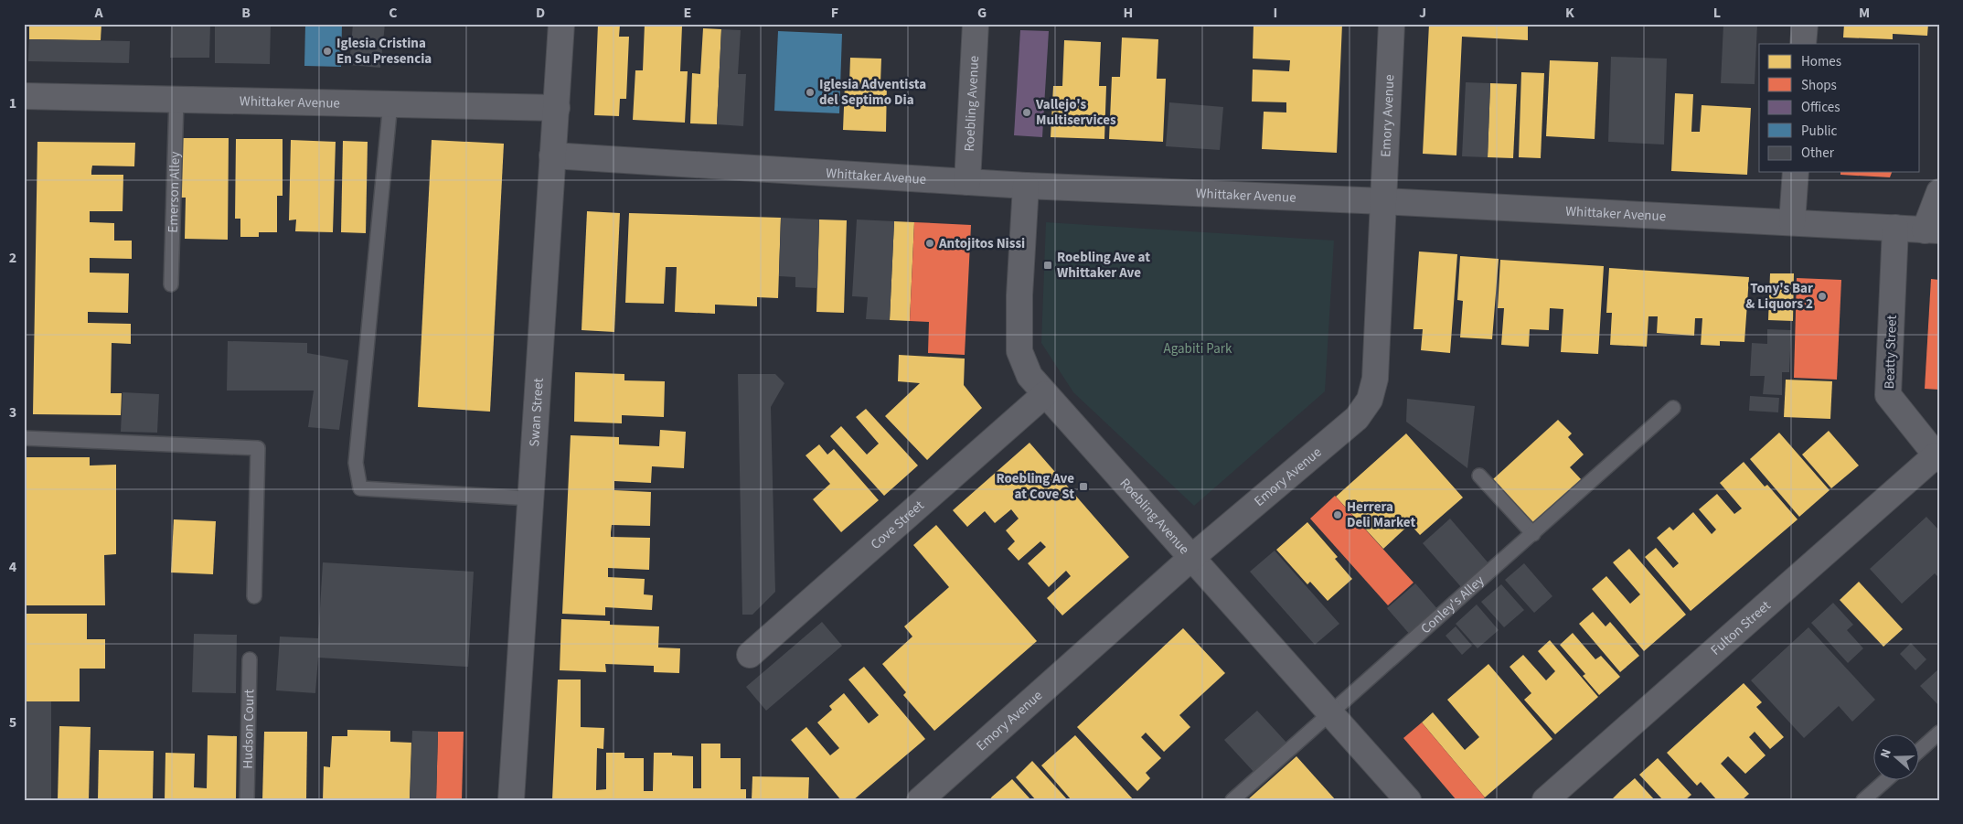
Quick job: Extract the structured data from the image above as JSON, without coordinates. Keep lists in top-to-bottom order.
{
  "streets": {
    "street": [
      "Whittaker Avenue",
      "Roebling Avenue",
      "Emory Avenue",
      "Beatty Street",
      "Swan Street",
      "Cove Street",
      "Fulton Street"
    ],
    "lane": ["Emerson Alley", "Conley's Alley", "Hudson Court"]
  },
  "crossings": [
    ["Whittaker Avenue", "Roebling Avenue"],
    ["Whittaker Avenue", "Emory Avenue"],
    ["Whittaker Avenue", "Emerson Alley"],
    ["Whittaker Avenue", "Beatty Street"],
    ["Whittaker Avenue", "Swan Street"],
    ["Roebling Avenue", "Emory Avenue"],
    ["Roebling Avenue", "Cove Street"],
    ["Roebling Avenue", "Conley's Alley"],
    ["Beatty Street", "Fulton Street"]
  ],
  "parks": ["Agabiti Park"],
  "places": {
    "other": [
      "Iglesia Cristina En Su Presencia",
      "Iglesia Adventista del Septimo Dia",
      "Vallejo's Multiservices",
      "Antojitos Nissi",
      "Tony's Bar & Liquors 2",
      "Herrera Deli Market"
    ],
    "transit": ["Roebling Ave at Whittaker Ave", "Roebling Ave at Cove St"]
  },
  "legend": [
    "Homes",
    "Shops",
    "Offices",
    "Public",
    "Other"
  ],
  "north": "left",
  "grid": {
    "columns": [
      "A",
      "B",
      "C",
      "D",
      "E",
      "F",
      "G",
      "H",
      "I",
      "J",
      "K",
      "L",
      "M"
    ],
    "rows": [
      "1",
      "2",
      "3",
      "4",
      "5"
    ]
  }
}
